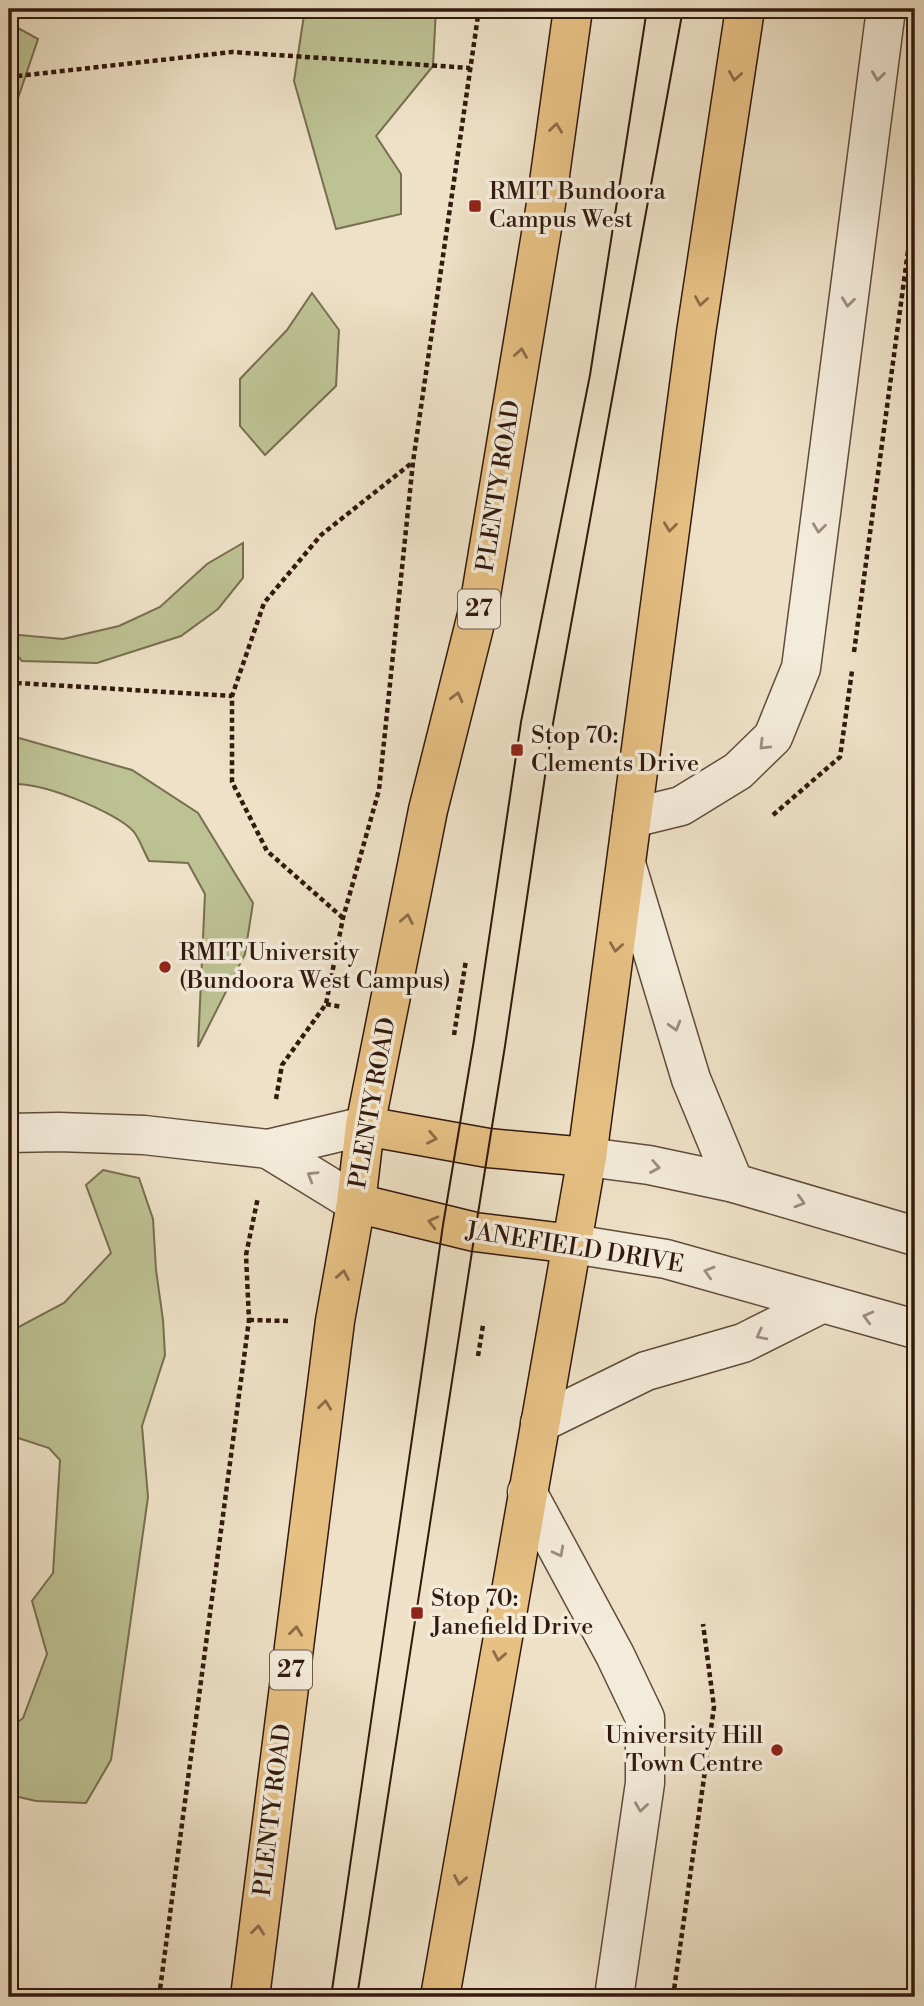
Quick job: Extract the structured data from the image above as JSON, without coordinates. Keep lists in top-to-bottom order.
{
  "streets": {
    "highway": ["PLENTY ROAD", "27", "JANEFIELD DRIVE"]
  },
  "crossings": [
    ["PLENTY ROAD", "JANEFIELD DRIVE"]
  ],
  "places": {
    "transit": ["RMIT Bundoora Campus West", "Stop 70: Clements Drive", "Stop 70: Janefield Drive"],
    "other": ["RMIT University (Bundoora West Campus)", "University Hill Town Centre"]
  }
}
